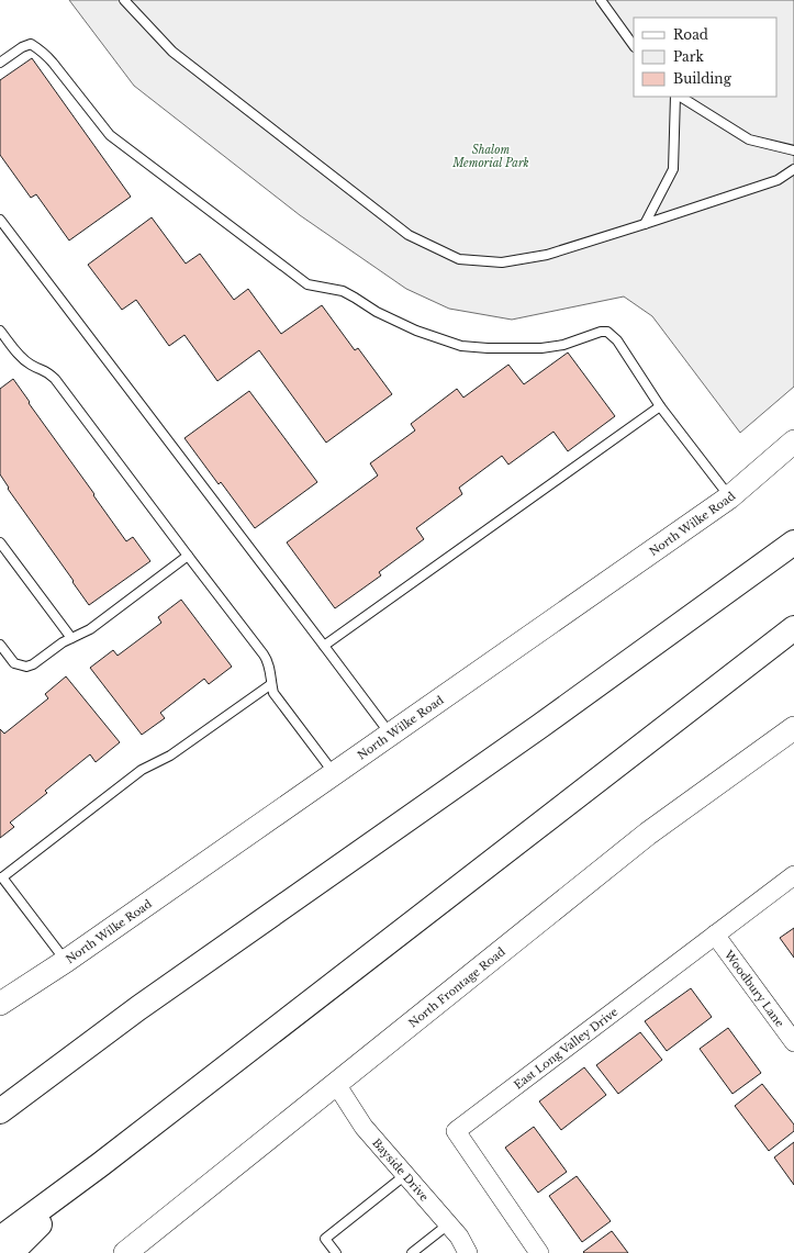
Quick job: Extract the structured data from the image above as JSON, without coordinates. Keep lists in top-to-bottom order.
{
  "streets": {
    "street": [
      "North Wilke Road",
      "North Frontage Road",
      "Woodbury Lane",
      "East Long Valley Drive",
      "Bayside Drive"
    ]
  },
  "crossings": [
    ["North Frontage Road", "Bayside Drive"],
    ["Woodbury Lane", "East Long Valley Drive"]
  ],
  "parks": ["Shalom Memorial Park"],
  "legend": ["Road", "Park", "Building"]
}
